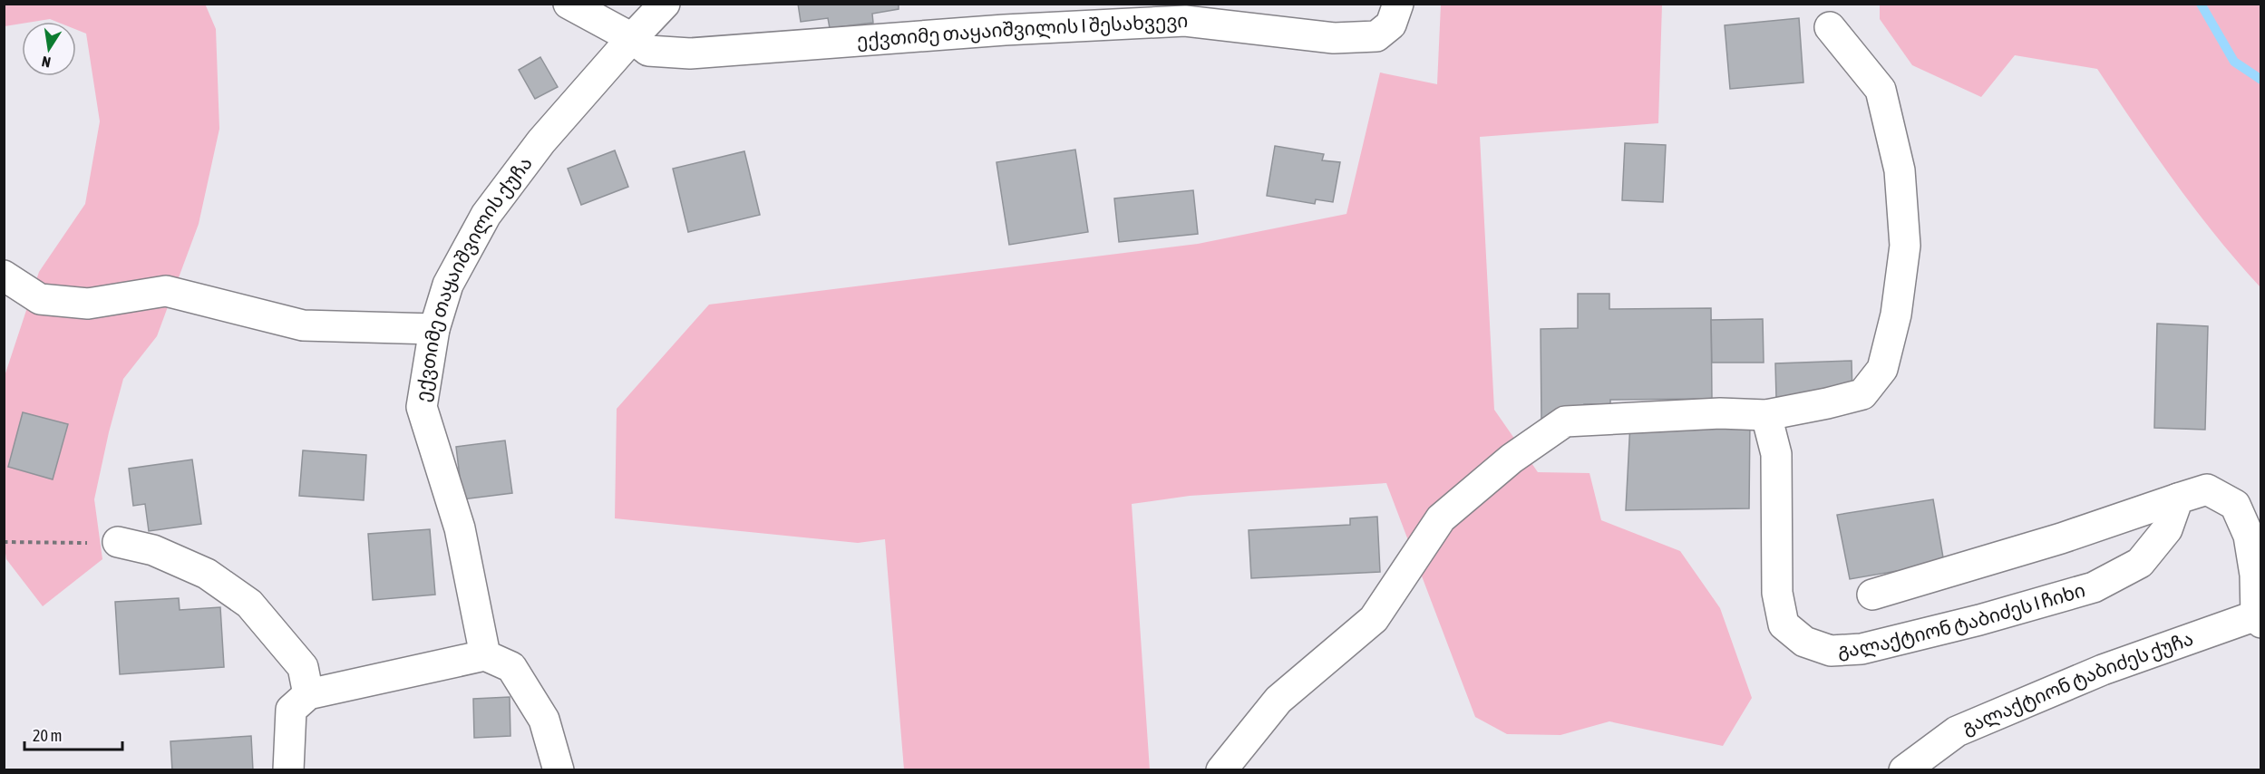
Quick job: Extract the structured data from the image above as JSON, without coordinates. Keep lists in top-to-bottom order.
{
  "streets": {
    "street": [
      "ექვთიმე თაყაიშვილის I შესახვევი",
      "ექვთიმე თაყაიშვილის ქუჩა",
      "გალაქტიონ ტაბიძეს I ჩიხი",
      "გალაქტიონ ტაბიძეს ქუჩა"
    ]
  },
  "crossings": [
    ["ექვთიმე თაყაიშვილის I შესახვევი", "ექვთიმე თაყაიშვილის ქუჩა"]
  ],
  "scale_bar": "20 m",
  "north": "bottom"
}
